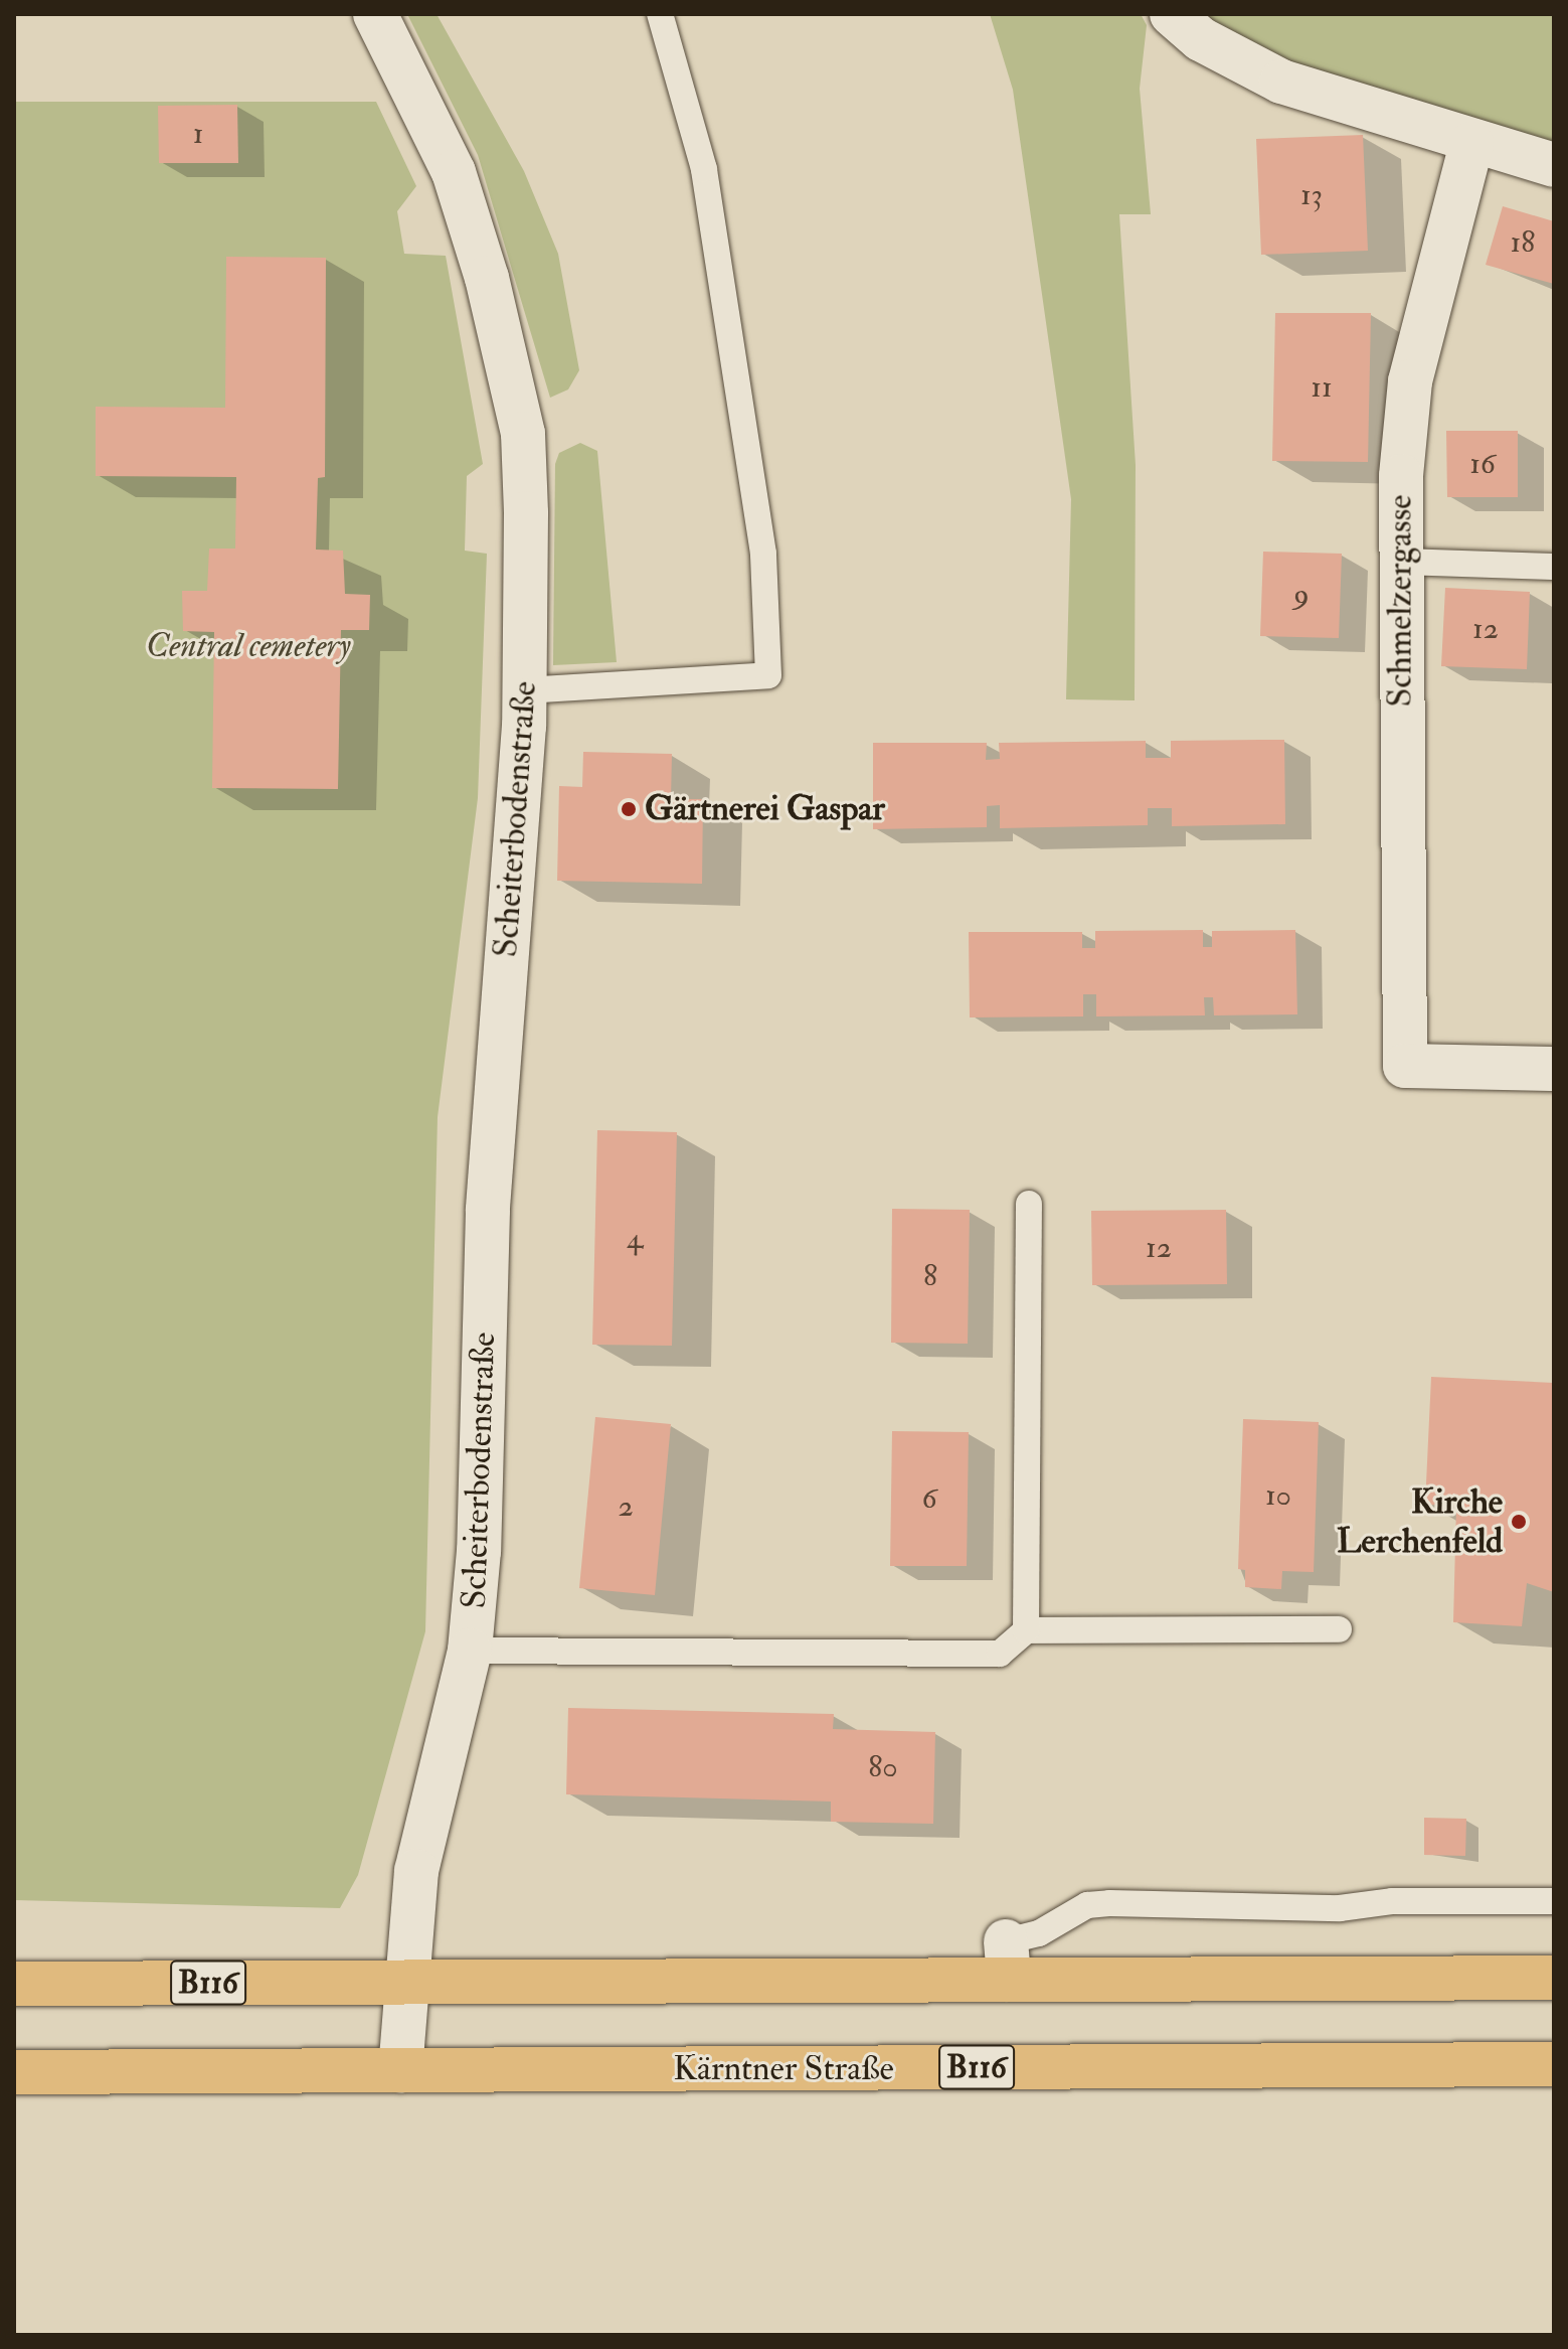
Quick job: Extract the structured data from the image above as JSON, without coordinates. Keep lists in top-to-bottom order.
{
  "streets": {
    "main road": ["B116", "Kärntner Straße"],
    "street": ["Schmelzergasse", "Scheiterbodenstraße"]
  },
  "crossings": [
    ["Scheiterbodenstraße", "B116"],
    ["Scheiterbodenstraße", "Kärntner Straße"]
  ],
  "parks": ["Central cemetery"],
  "places": ["Gärtnerei Gaspar", "Kirche Lerchenfeld"],
  "house_numbers": [
    "1",
    "13",
    "18",
    "11",
    "16",
    "9",
    "12",
    "4",
    "12",
    "8",
    "10",
    "6",
    "2",
    "80"
  ]
}
